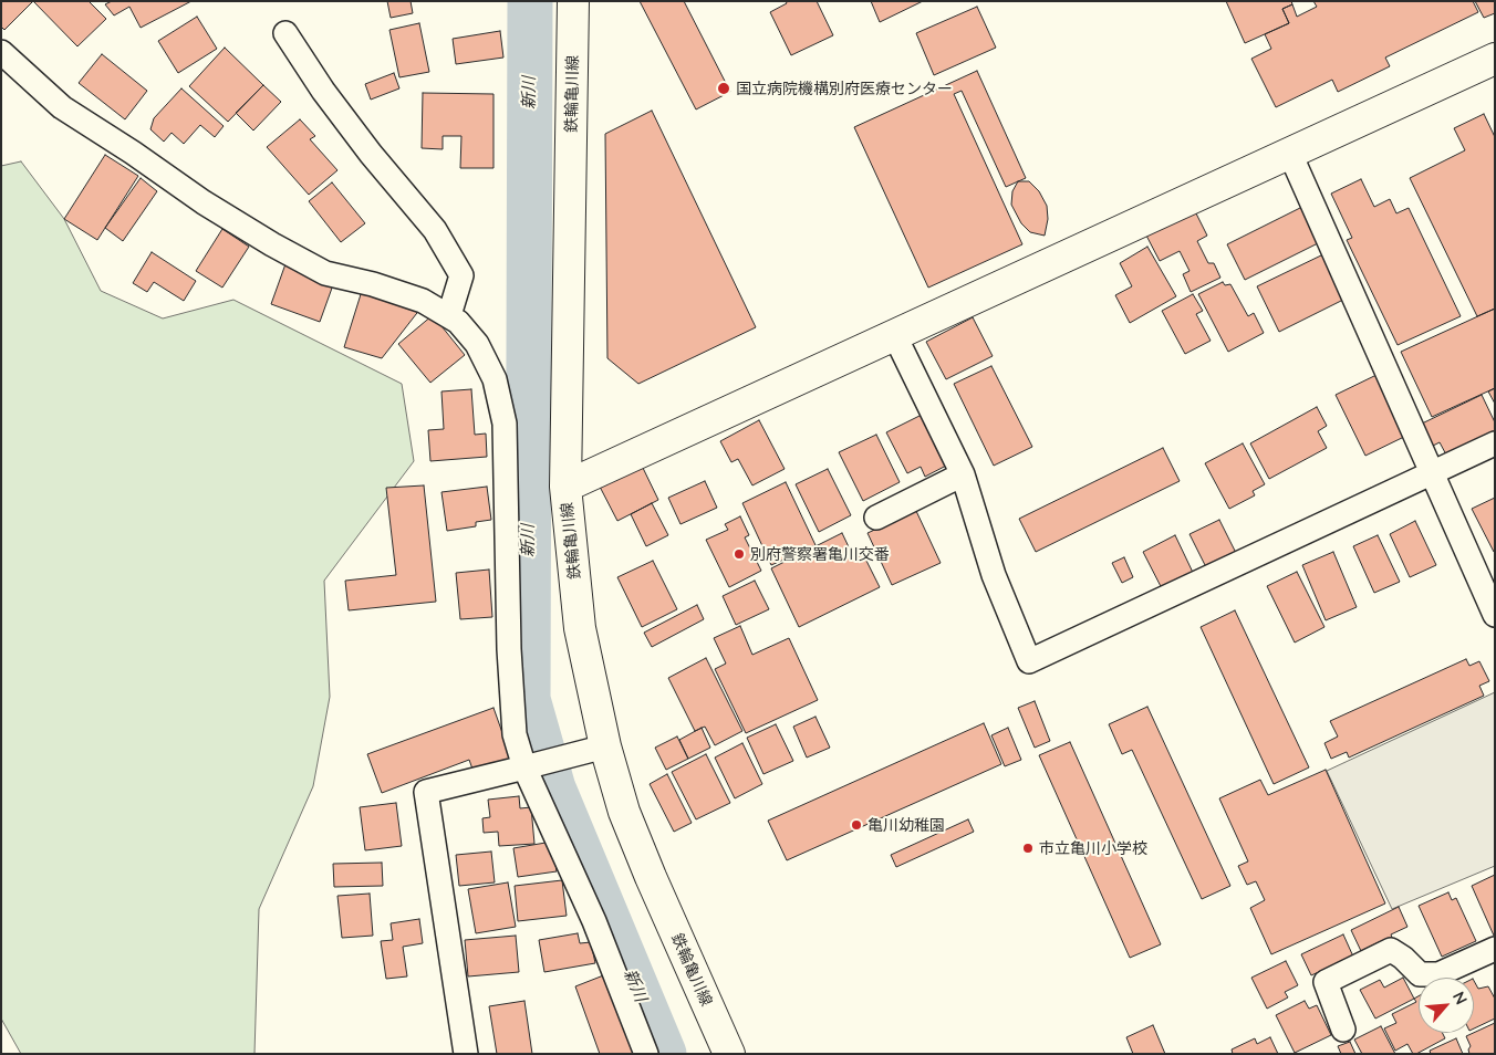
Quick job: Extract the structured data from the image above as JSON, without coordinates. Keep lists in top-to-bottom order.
{
  "streets": {
    "main road": ["鉄輪亀川線"]
  },
  "water": ["新川"],
  "places": [
    "国立病院機構別府医療センター",
    "別府警察署亀川交番",
    "亀川幼稚園",
    "市立亀川小学校"
  ],
  "north": "top right"
}
